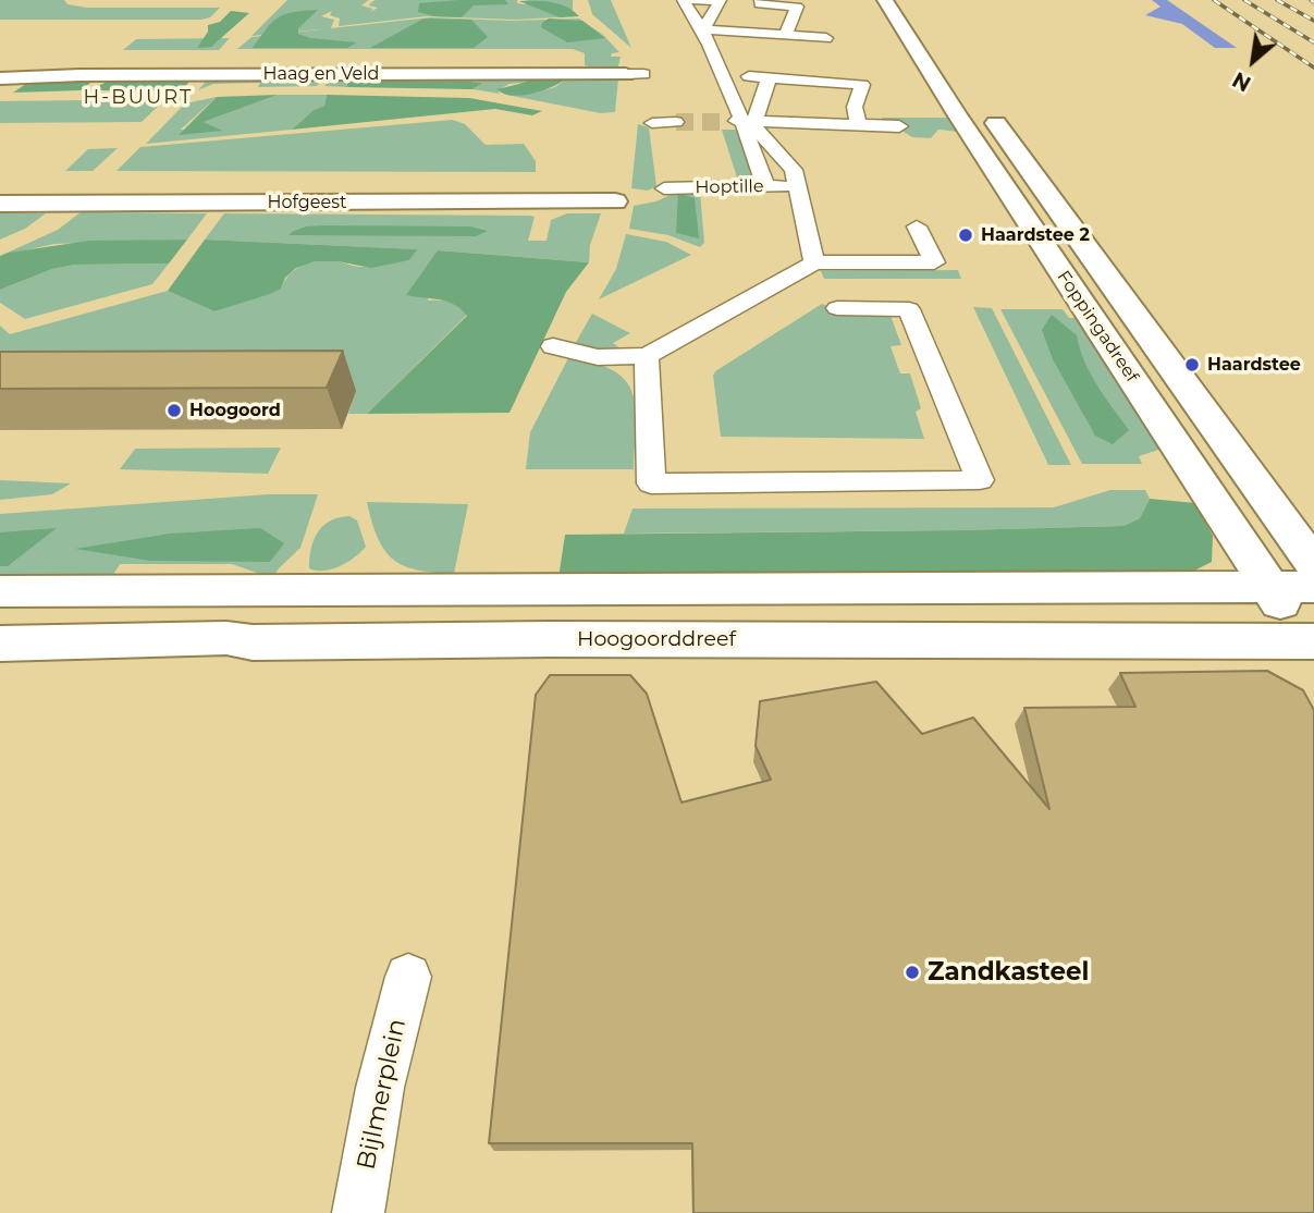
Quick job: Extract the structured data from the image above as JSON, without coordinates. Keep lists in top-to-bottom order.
{
  "streets": {
    "street": [
      "Haag en Veld",
      "Hoptille",
      "Hofgeest",
      "Foppingadreef",
      "Hoogoorddreef",
      "Bijlmerplein"
    ]
  },
  "crossings": [
    ["Foppingadreef", "Hoogoorddreef"]
  ],
  "districts": ["H-BUURT"],
  "places": [
    "Haardstee 2",
    "Haardstee",
    "Hoogoord",
    "Zandkasteel"
  ],
  "north": "bottom left"
}
